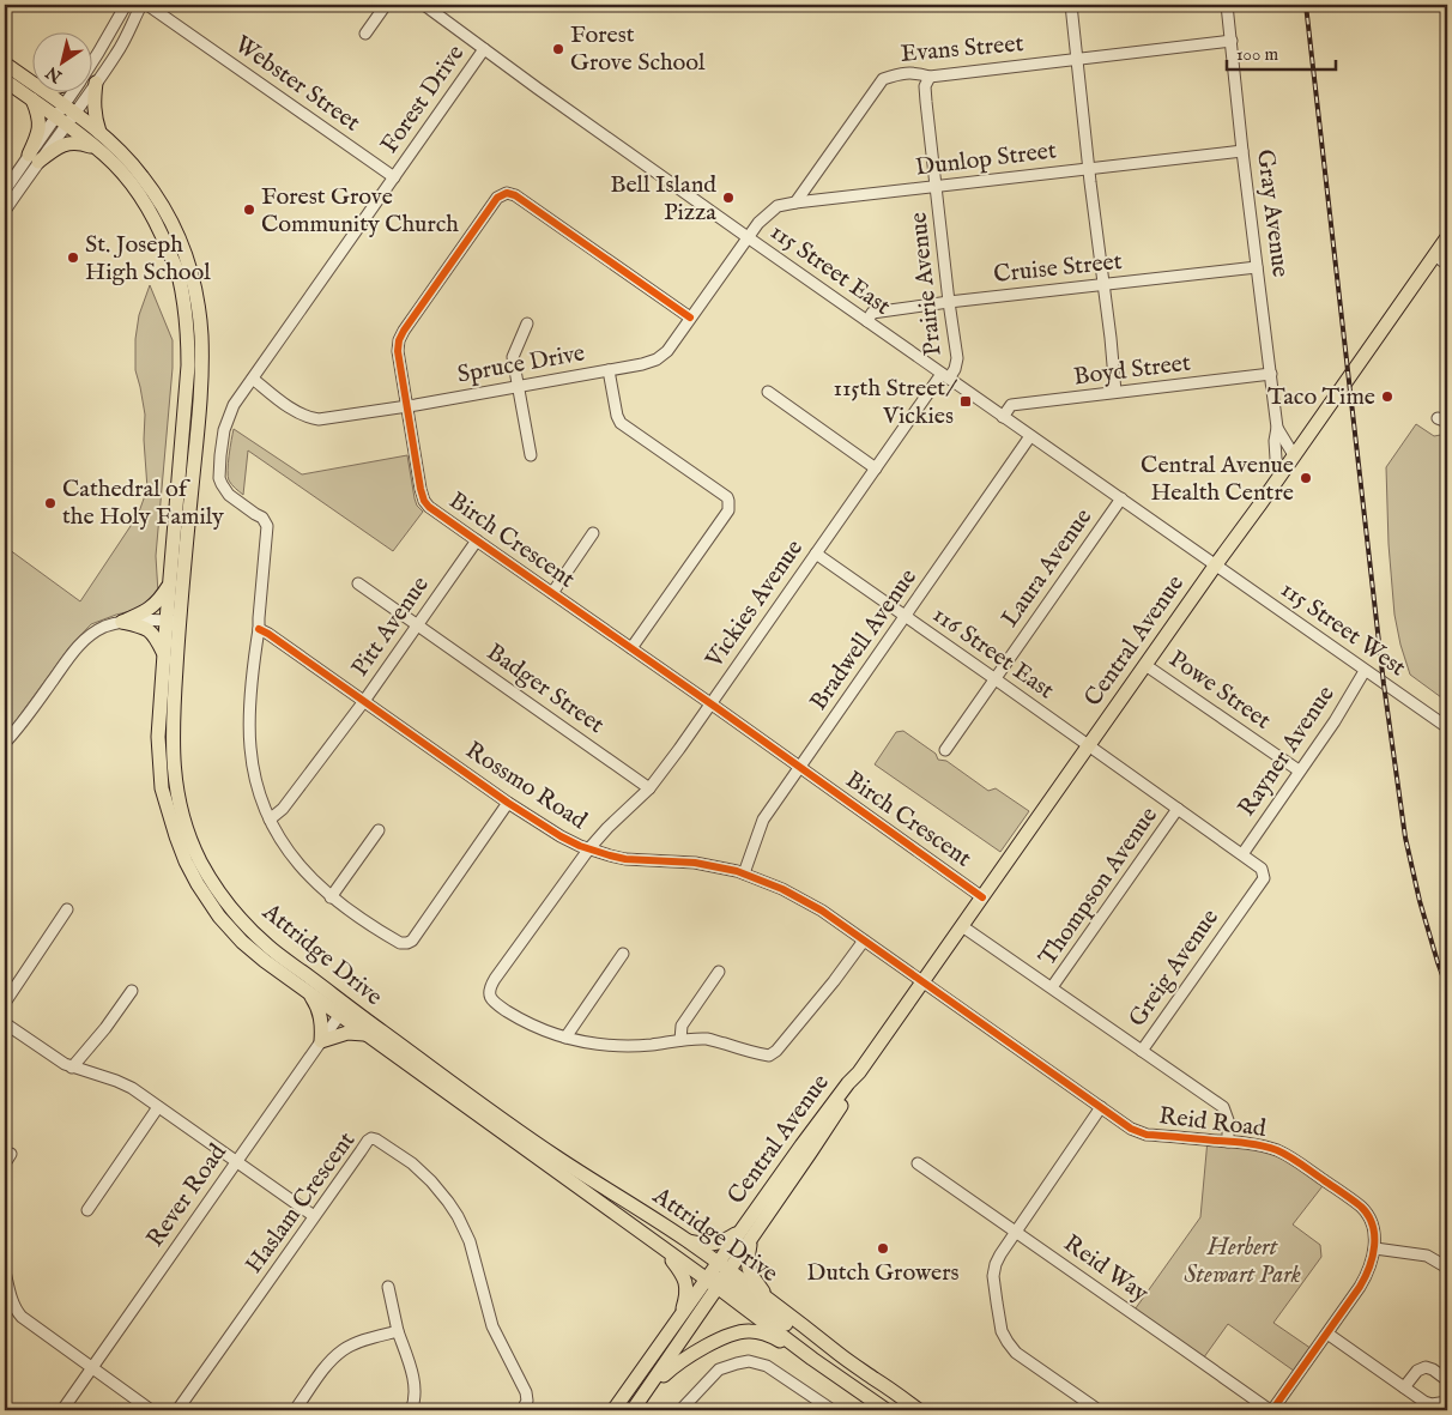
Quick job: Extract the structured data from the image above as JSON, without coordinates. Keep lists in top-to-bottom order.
{
  "streets": {
    "main road": ["Central Avenue", "Attridge Drive"],
    "street": [
      "Evans Street",
      "Webster Street",
      "Forest Drive",
      "Dunlop Street",
      "Gray Avenue",
      "Cruise Street",
      "115 Street East",
      "Prairie Avenue",
      "Spruce Drive",
      "Boyd Street",
      "Birch Crescent",
      "Laura Avenue",
      "Vickies Avenue",
      "Pitt Avenue",
      "115 Street West",
      "Bradwell Avenue",
      "116 Street East",
      "Badger Street",
      "Powe Street",
      "Rayner Avenue",
      "Rossmo Road",
      "Thompson Avenue",
      "Greig Avenue",
      "Reid Road",
      "Rever Road",
      "Haslam Crescent",
      "Reid Way"
    ]
  },
  "crossings": [
    ["Evans Street", "Dunlop Street"],
    ["Evans Street", "Gray Avenue"],
    ["Evans Street", "Prairie Avenue"],
    ["Webster Street", "Forest Drive"],
    ["Forest Drive", "115 Street East"],
    ["Forest Drive", "Spruce Drive"],
    ["Dunlop Street", "Gray Avenue"],
    ["Dunlop Street", "115 Street East"],
    ["Dunlop Street", "Prairie Avenue"],
    ["Dunlop Street", "Spruce Drive"],
    ["Gray Avenue", "Cruise Street"],
    ["Gray Avenue", "Boyd Street"],
    ["Gray Avenue", "Central Avenue"],
    ["Cruise Street", "115 Street East"],
    ["Cruise Street", "Prairie Avenue"],
    ["115 Street East", "Prairie Avenue"],
    ["115 Street East", "Spruce Drive"],
    ["115 Street East", "Boyd Street"],
    ["115 Street East", "Laura Avenue"],
    ["115 Street East", "Vickies Avenue"],
    ["115 Street East", "115 Street West"],
    ["115 Street East", "Bradwell Avenue"],
    ["115 Street East", "Central Avenue"],
    ["Prairie Avenue", "Vickies Avenue"],
    ["Spruce Drive", "Birch Crescent"],
    ["Birch Crescent", "Vickies Avenue"],
    ["Birch Crescent", "Pitt Avenue"],
    ["Birch Crescent", "Bradwell Avenue"],
    ["Birch Crescent", "Central Avenue"],
    ["Laura Avenue", "116 Street East"],
    ["Vickies Avenue", "116 Street East"],
    ["Vickies Avenue", "Badger Street"],
    ["Vickies Avenue", "Rossmo Road"],
    ["Pitt Avenue", "Badger Street"],
    ["Pitt Avenue", "Rossmo Road"],
    ["115 Street West", "Central Avenue"],
    ["115 Street West", "Rayner Avenue"],
    ["Bradwell Avenue", "116 Street East"],
    ["Bradwell Avenue", "Rossmo Road"],
    ["Central Avenue", "116 Street East"],
    ["Central Avenue", "Powe Street"],
    ["Central Avenue", "Rossmo Road"],
    ["Central Avenue", "Attridge Drive"],
    ["Central Avenue", "Greig Avenue"],
    ["Central Avenue", "Reid Road"],
    ["116 Street East", "Thompson Avenue"],
    ["116 Street East", "Greig Avenue"],
    ["Powe Street", "Rayner Avenue"],
    ["Rayner Avenue", "Greig Avenue"],
    ["Rossmo Road", "Reid Road"],
    ["Thompson Avenue", "Greig Avenue"],
    ["Attridge Drive", "Rever Road"],
    ["Reid Road", "Reid Way"]
  ],
  "parks": ["Herbert Stewart Park"],
  "places": {
    "other": [
      "Forest Grove School",
      "Bell Island Pizza",
      "Forest Grove Community Church",
      "St. Joseph High School",
      "Taco Time",
      "Central Avenue Health Centre",
      "Cathedral of the Holy Family",
      "Dutch Growers"
    ],
    "transit": ["115th Street/ Vickies"]
  },
  "scale_bar": "100 m",
  "north": "bottom left"
}
